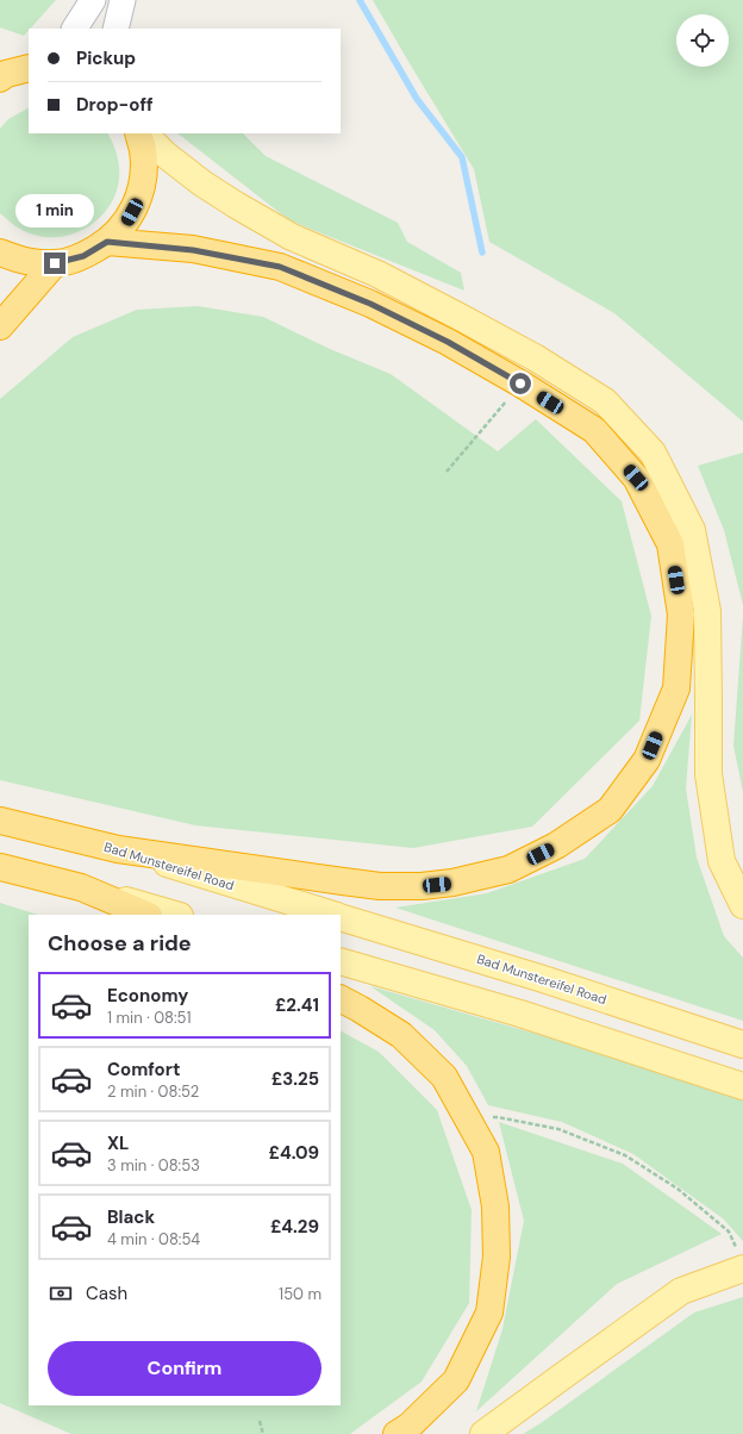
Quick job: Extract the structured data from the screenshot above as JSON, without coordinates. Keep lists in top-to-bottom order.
{
  "streets": {
    "highway": ["Bad Munstereifel Road"]
  },
  "page": {
    "banner": ["Pickup", "Drop-off"],
    "bubble": "1 min",
    "heading": "Choose a ride",
    "list": [
      {
        "name": "Economy",
        "note": "1 min · 08:51",
        "value": "£2.41"
      },
      {
        "name": "Comfort",
        "note": "2 min · 08:52",
        "value": "£3.25"
      },
      {
        "name": "XL",
        "note": "3 min · 08:53",
        "value": "£4.09"
      },
      {
        "name": "Black",
        "note": "4 min · 08:54",
        "value": "£4.29"
      }
    ],
    "pay": ["Cash", "150 m"],
    "buttons": "Confirm"
  }
}
